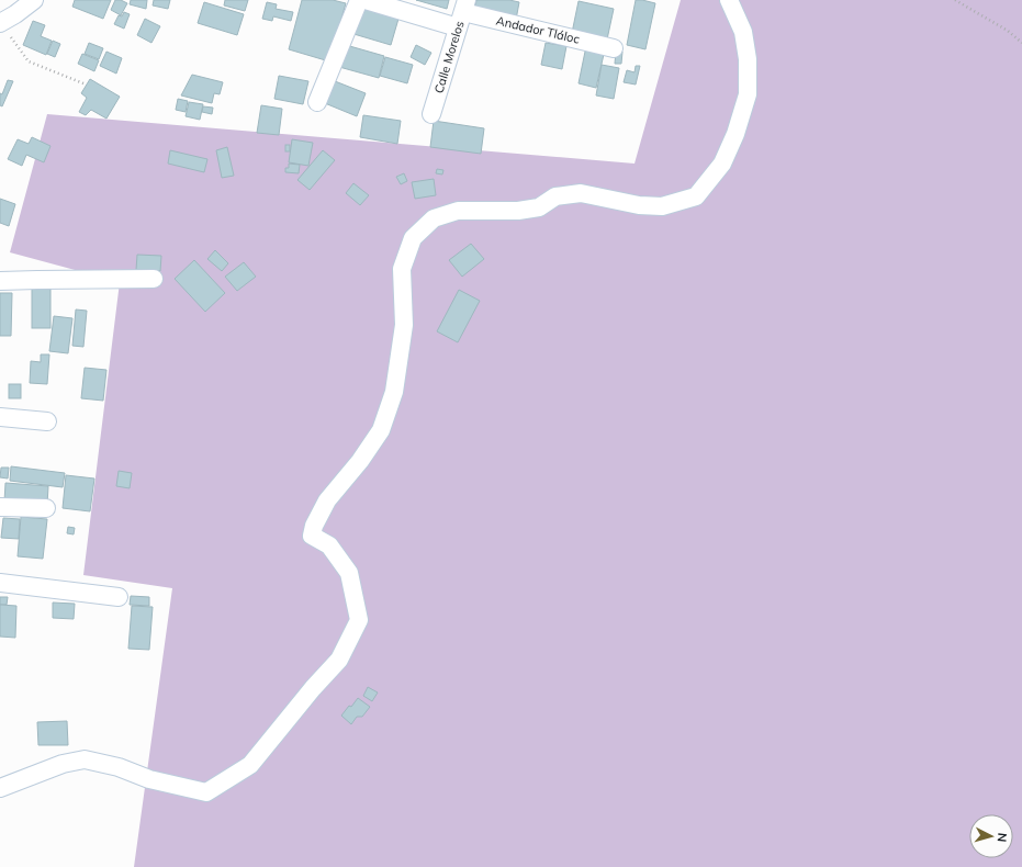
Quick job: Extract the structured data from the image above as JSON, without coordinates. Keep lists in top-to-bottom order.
{
  "streets": {
    "street": ["Andador Tláloc", "Calle Morelos"]
  },
  "crossings": [
    ["Andador Tláloc", "Calle Morelos"]
  ],
  "north": "right"
}
